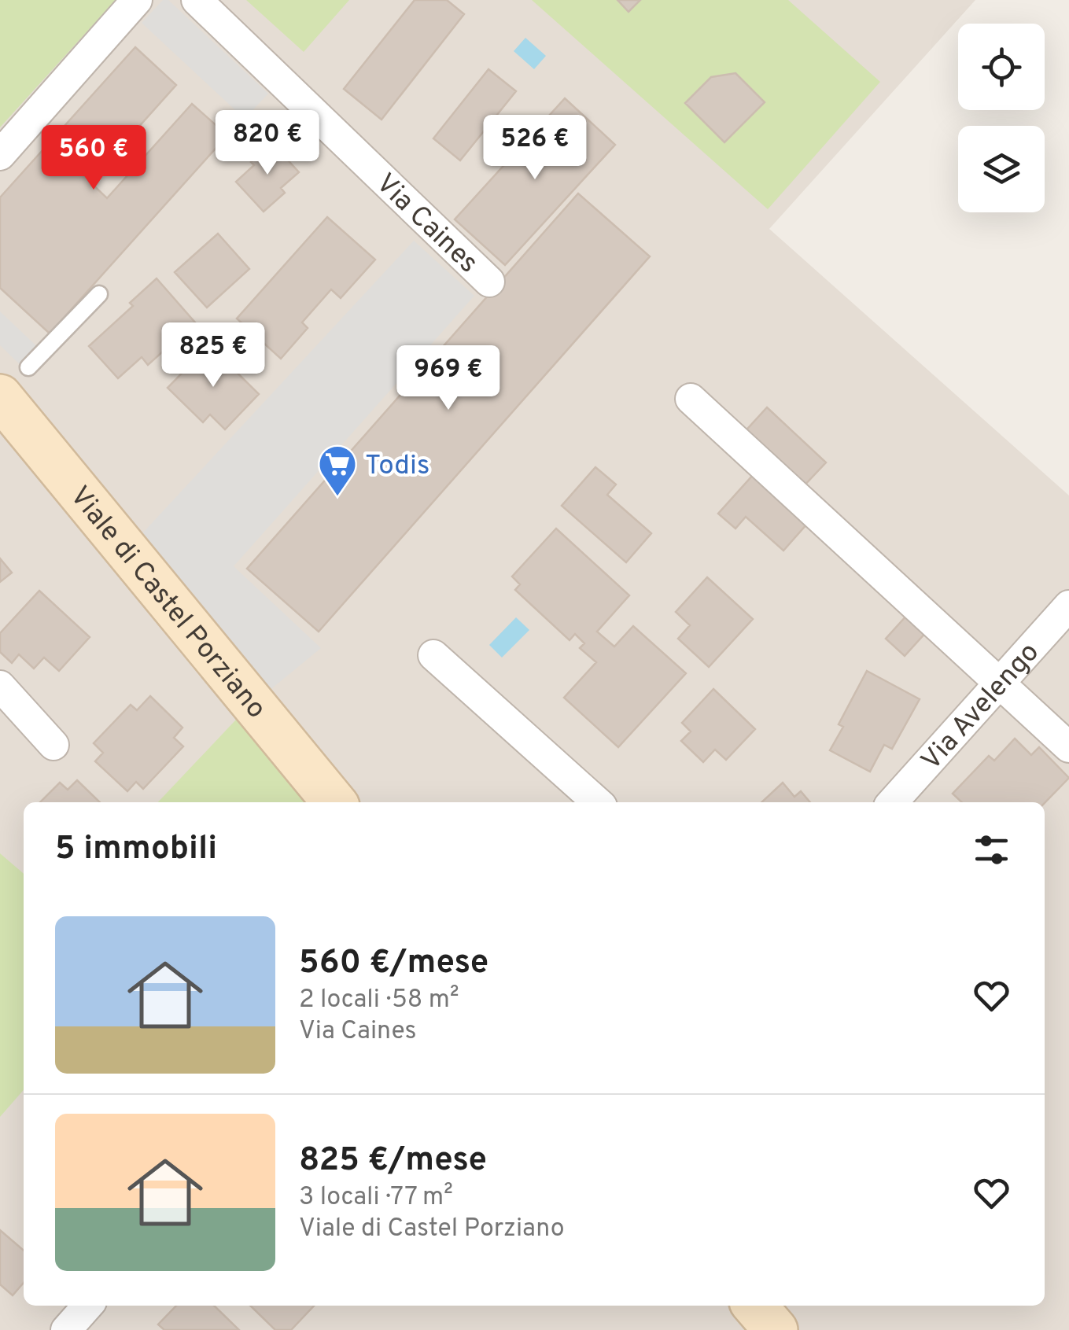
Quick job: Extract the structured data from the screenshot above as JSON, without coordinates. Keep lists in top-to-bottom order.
{
  "streets": {
    "street": ["Via Caines", "Viale di Castel Porziano", "Via Avelengo"]
  },
  "places": {
    "supermarket": ["Todis"]
  },
  "page": {
    "price": [
      "820 €",
      "526 €",
      "560 €",
      "825 €",
      "969 €"
    ],
    "heading": "5 immobili",
    "list": [
      {
        "name": "560 €/mese",
        "note": "2 locali · 58 m² · Via Caines"
      },
      {
        "name": "825 €/mese",
        "note": "3 locali · 77 m² · Viale di Castel Porziano"
      }
    ]
  }
}
